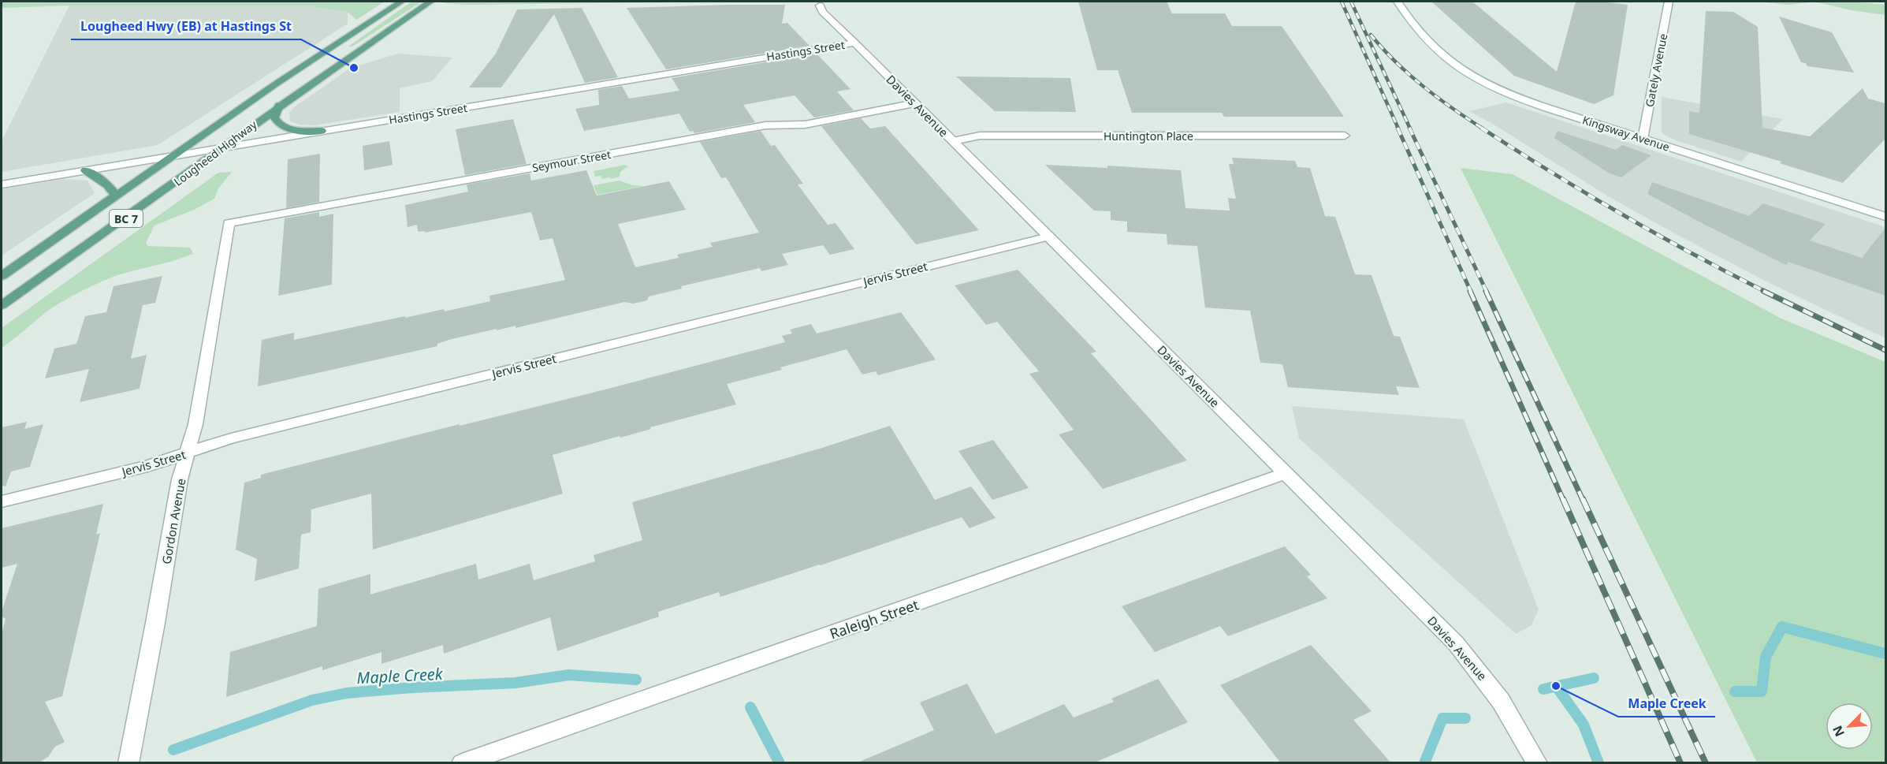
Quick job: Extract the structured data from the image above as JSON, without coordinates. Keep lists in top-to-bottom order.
{
  "streets": {
    "main road": ["Lougheed Highway", "BC 7"],
    "street": [
      "Hastings Street",
      "Gately Avenue",
      "Davies Avenue",
      "Kingsway Avenue",
      "Huntington Place",
      "Seymour Street",
      "Jervis Street",
      "Gordon Avenue",
      "Raleigh Street"
    ]
  },
  "crossings": [
    ["Hastings Street", "Davies Avenue"],
    ["Hastings Street", "Lougheed Highway"],
    ["Gately Avenue", "Kingsway Avenue"],
    ["Davies Avenue", "Huntington Place"],
    ["Davies Avenue", "Seymour Street"],
    ["Davies Avenue", "Jervis Street"],
    ["Davies Avenue", "Raleigh Street"],
    ["Seymour Street", "Gordon Avenue"],
    ["Jervis Street", "Gordon Avenue"]
  ],
  "water": ["Maple Creek"],
  "places": ["Lougheed Hwy (EB) at Hastings St", "Maple Creek"],
  "north": "bottom left"
}
